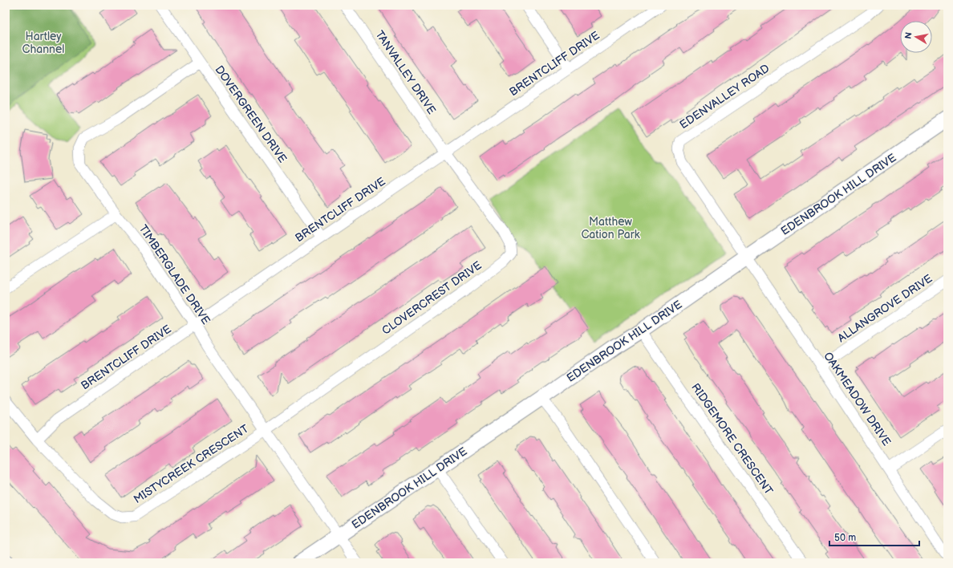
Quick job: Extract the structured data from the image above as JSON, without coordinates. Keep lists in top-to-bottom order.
{
  "streets": {
    "street": [
      "BRENTCLIFF DRIVE",
      "TANVALLEY DRIVE",
      "EDENVALLEY ROAD",
      "DOVERGREEN DRIVE",
      "EDENBROOK HILL DRIVE",
      "TIMBERGLADE DRIVE",
      "CLOVERCREST DRIVE",
      "ALLANGROVE DRIVE",
      "OAKMEADOW DRIVE",
      "RIDGEMORE CRESCENT",
      "MISTYCREEK CRESCENT"
    ]
  },
  "crossings": [
    ["BRENTCLIFF DRIVE", "TANVALLEY DRIVE"],
    ["BRENTCLIFF DRIVE", "DOVERGREEN DRIVE"],
    ["BRENTCLIFF DRIVE", "TIMBERGLADE DRIVE"],
    ["BRENTCLIFF DRIVE", "CLOVERCREST DRIVE"],
    ["BRENTCLIFF DRIVE", "MISTYCREEK CRESCENT"],
    ["TANVALLEY DRIVE", "CLOVERCREST DRIVE"],
    ["EDENVALLEY ROAD", "EDENBROOK HILL DRIVE"],
    ["EDENVALLEY ROAD", "OAKMEADOW DRIVE"],
    ["DOVERGREEN DRIVE", "TIMBERGLADE DRIVE"],
    ["EDENBROOK HILL DRIVE", "TIMBERGLADE DRIVE"],
    ["EDENBROOK HILL DRIVE", "OAKMEADOW DRIVE"],
    ["EDENBROOK HILL DRIVE", "RIDGEMORE CRESCENT"],
    ["TIMBERGLADE DRIVE", "CLOVERCREST DRIVE"],
    ["TIMBERGLADE DRIVE", "MISTYCREEK CRESCENT"],
    ["CLOVERCREST DRIVE", "MISTYCREEK CRESCENT"],
    ["ALLANGROVE DRIVE", "OAKMEADOW DRIVE"]
  ],
  "parks": ["Hartley Channel", "Matthew Cation Park"],
  "scale_bar": "50 m",
  "north": "left"
}
